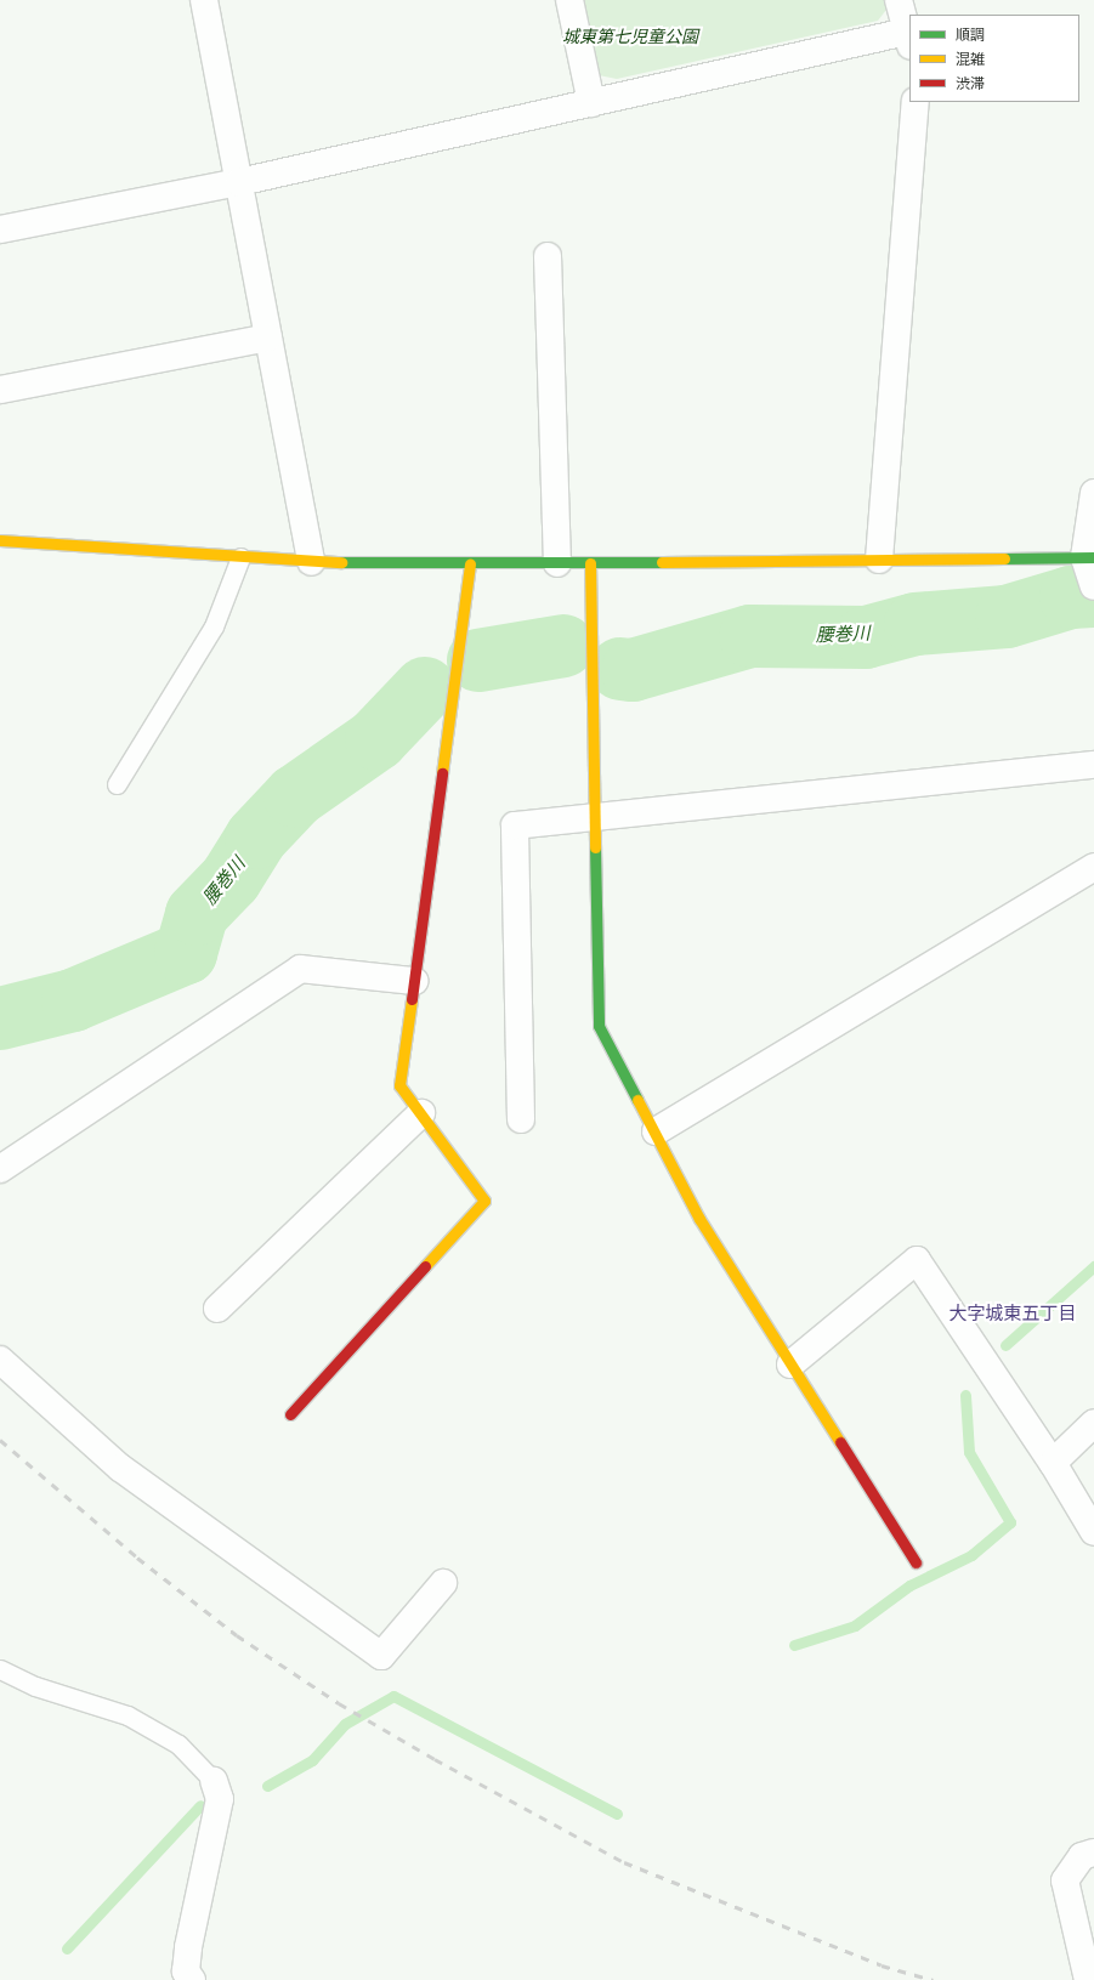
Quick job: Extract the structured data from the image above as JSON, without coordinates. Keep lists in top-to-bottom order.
{
  "districts": ["大字城東五丁目"],
  "water": ["腰巻川"],
  "parks": ["城東第七児童公園"],
  "legend": ["順調", "混雑", "渋滞"]
}
